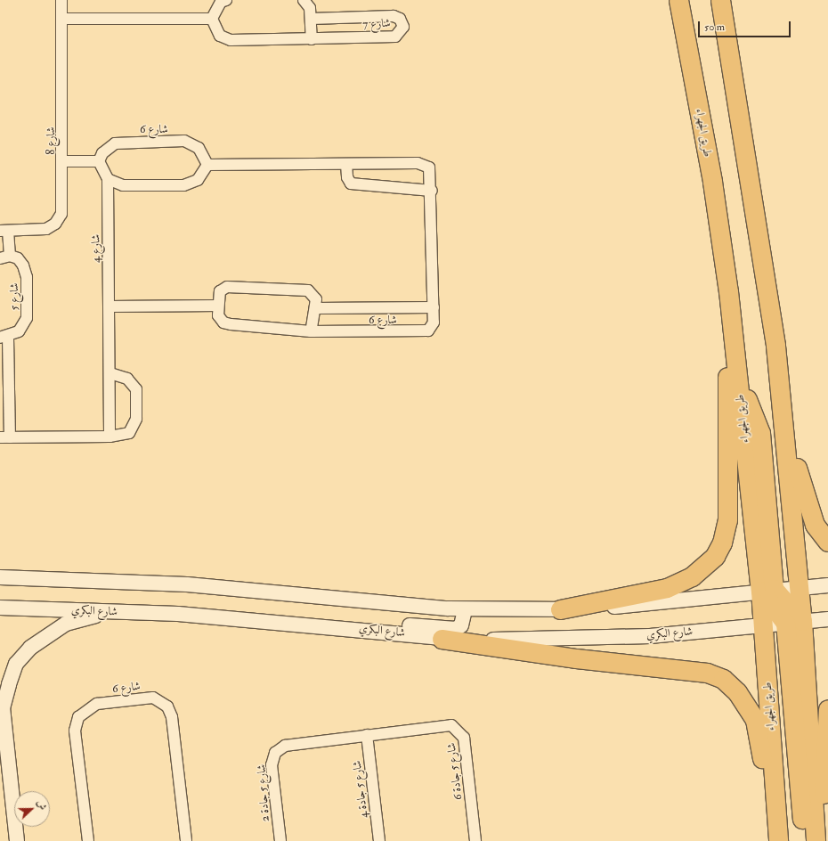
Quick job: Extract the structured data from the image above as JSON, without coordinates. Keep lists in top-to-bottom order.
{
  "streets": {
    "highway": ["طريق الجهراء"],
    "main road": ["شارع البكري"],
    "street": [
      "شارع 7",
      "شارع 6",
      "شارع 8",
      "شارع 4",
      "شارع 5",
      "شارع 5 جادة 6",
      "شارع 5 جادة 4",
      "شارع 5 جادة 2"
    ]
  },
  "crossings": [
    ["شارع 6", "شارع 4"],
    ["طريق الجهراء", "شارع البكري"],
    ["شارع 8", "شارع 5"],
    ["شارع 5 جادة 6", "شارع 5 جادة 4"],
    ["شارع 5 جادة 6", "شارع 5 جادة 2"],
    ["شارع 5 جادة 4", "شارع 5 جادة 2"]
  ],
  "scale_bar": "50 m",
  "north": "right"
}
